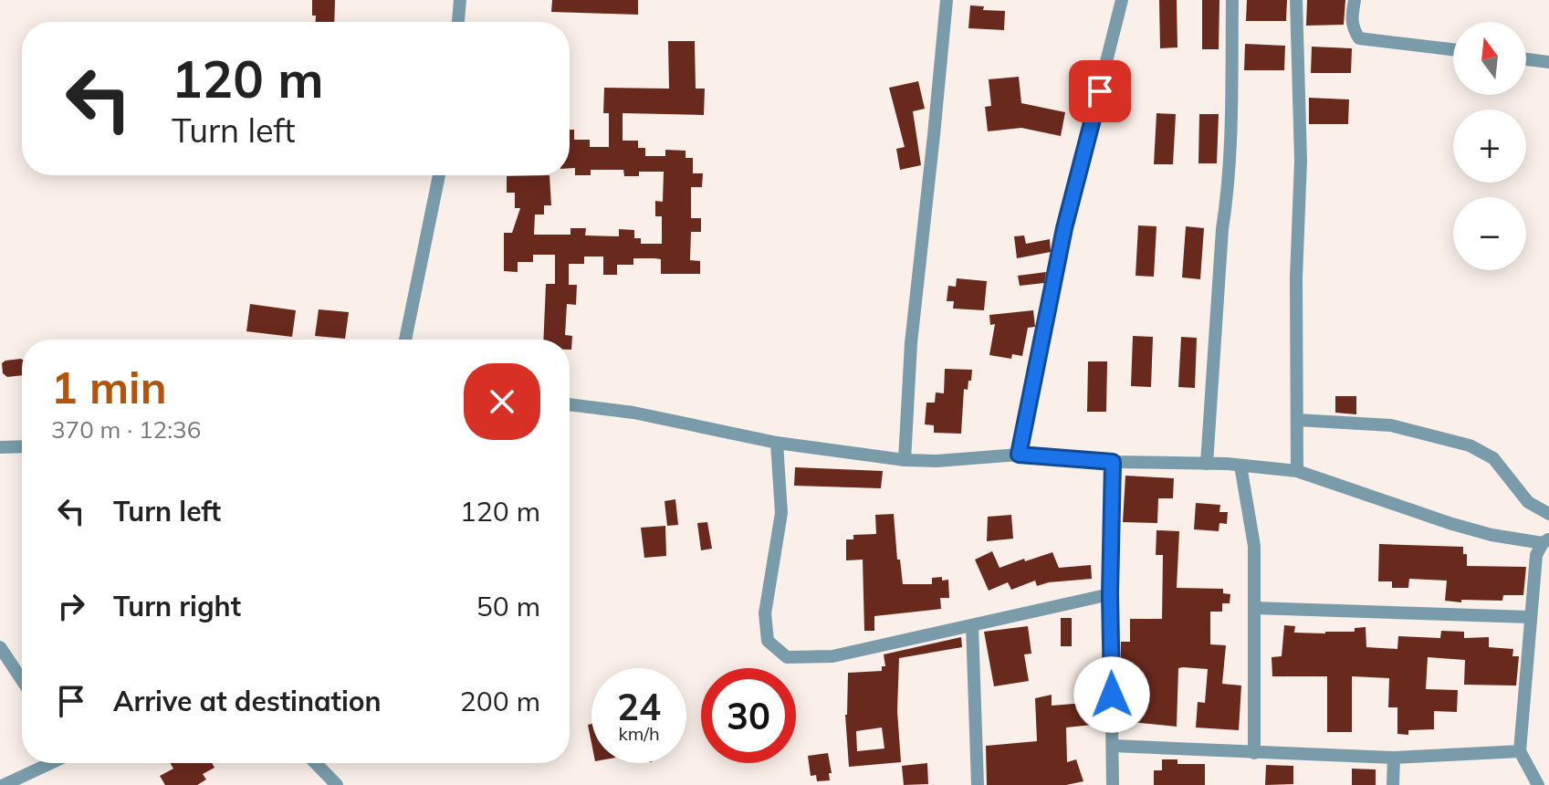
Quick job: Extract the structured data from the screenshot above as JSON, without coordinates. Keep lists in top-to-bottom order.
{
  "north": "top",
  "page": {
    "map_buttons": ["+", "−"],
    "turn": ["120 m", "Turn left"],
    "heading": ["1 min", "370 m · 12:36"],
    "list": [
      {
        "name": "Turn left",
        "value": "120 m"
      },
      {
        "name": "Turn right",
        "value": "50 m"
      },
      {
        "name": "Arrive at destination",
        "value": "200 m"
      }
    ],
    "speed": "24 km/h",
    "limit": "30"
  }
}
